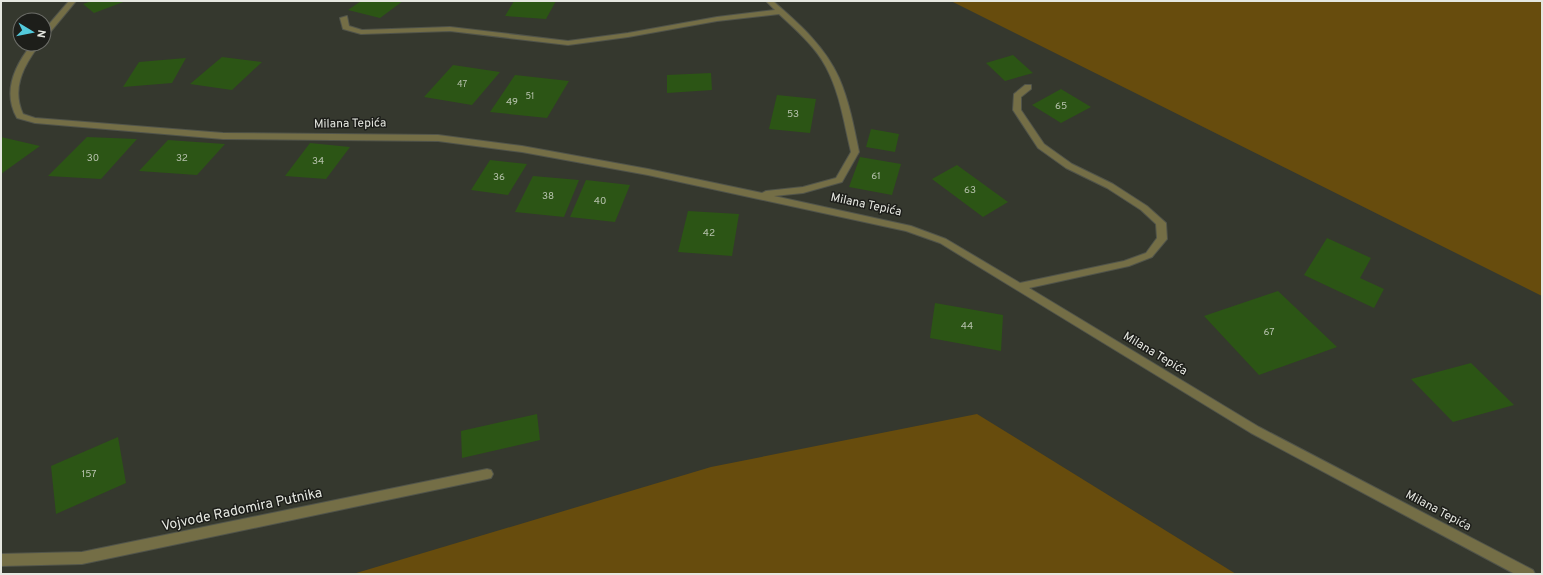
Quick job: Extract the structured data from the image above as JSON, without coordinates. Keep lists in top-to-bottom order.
{
  "streets": {
    "street": ["Milana Tepića", "Vojvode Radomira Putnika"]
  },
  "house_numbers": [
    "47",
    "51",
    "49",
    "65",
    "53",
    "30",
    "32",
    "34",
    "61",
    "36",
    "63",
    "38",
    "40",
    "42",
    "44",
    "67",
    "157"
  ],
  "north": "right"
}
